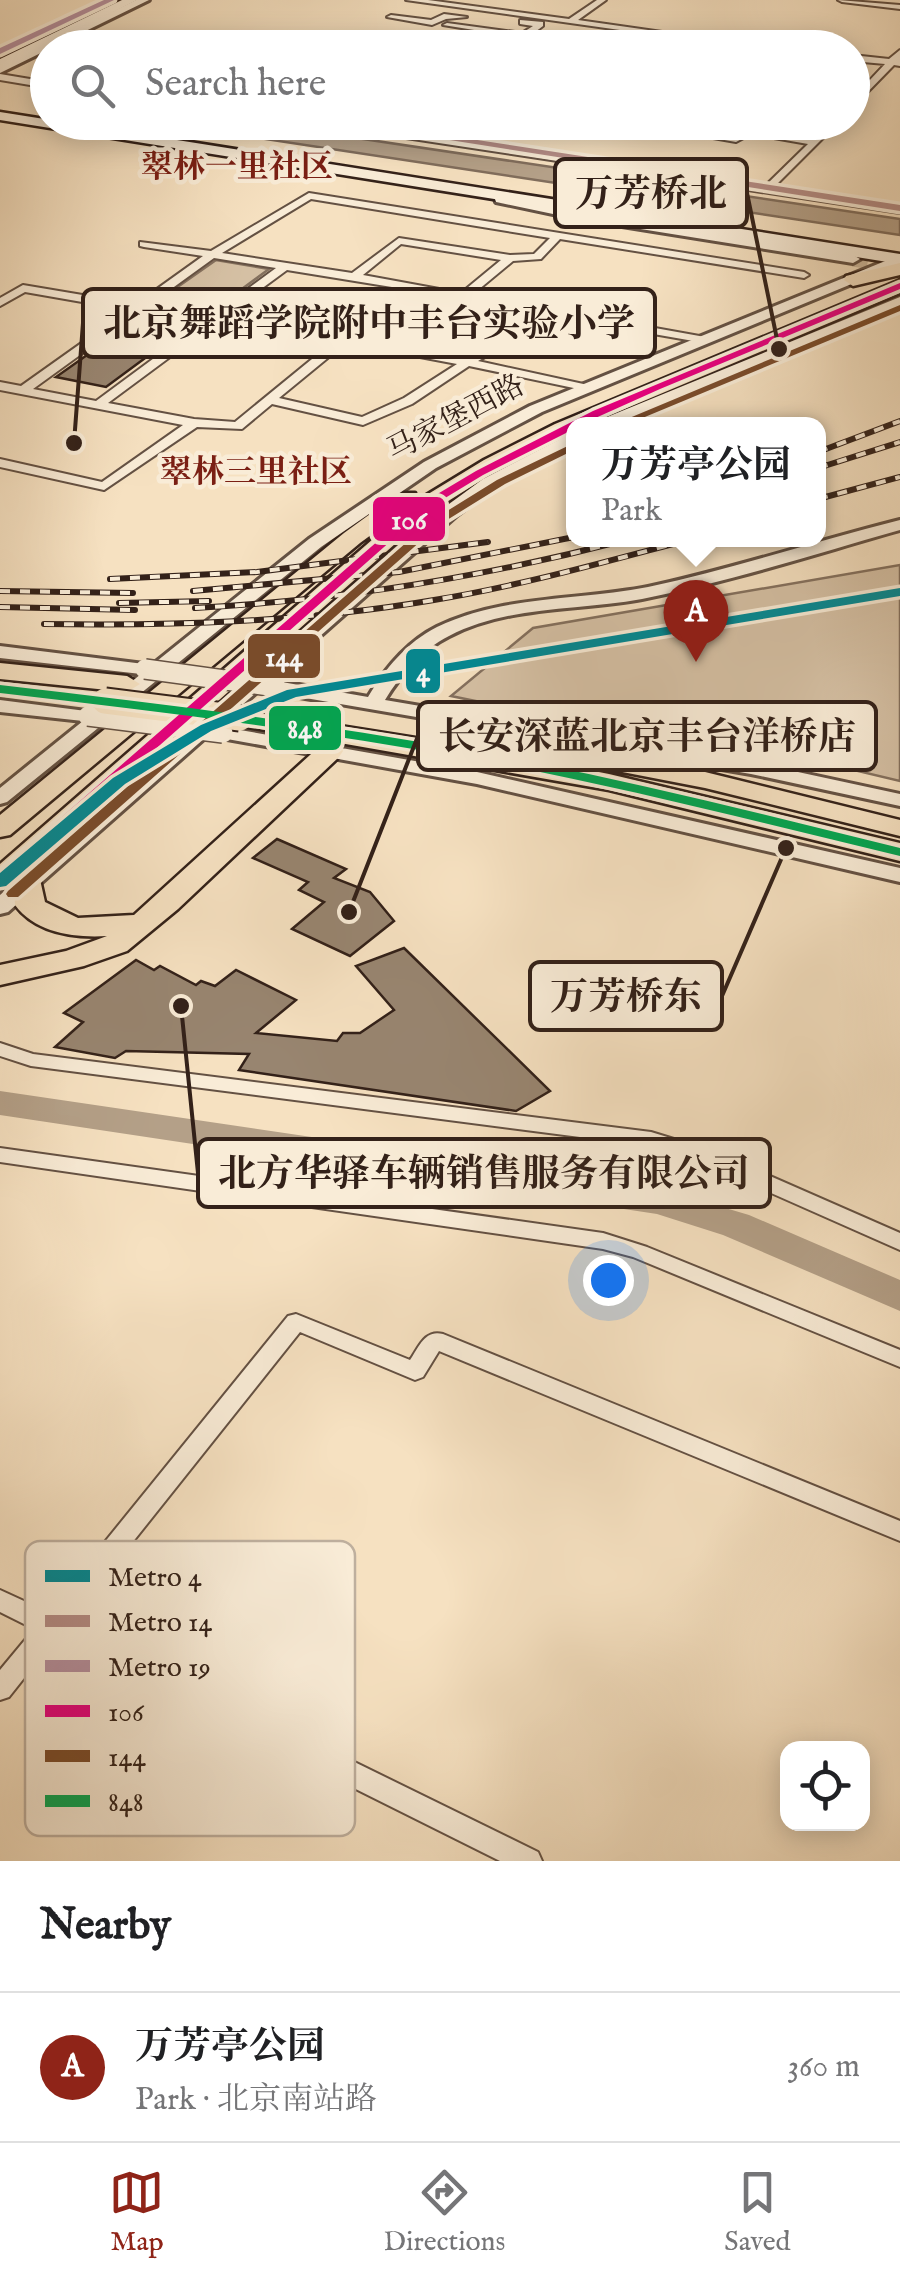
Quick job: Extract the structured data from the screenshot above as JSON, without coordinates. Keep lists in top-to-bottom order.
{
  "streets": {
    "street": ["马家堡西路"]
  },
  "districts": ["翠林一里社区", "翠林三里社区"],
  "places": [
    "万芳桥北",
    "北京舞蹈学院附中丰台实验小学",
    "万芳桥东",
    "长安深蓝北京丰台洋桥店",
    "北方华驿车辆销售服务有限公司"
  ],
  "lines": [
    "metro line 19",
    "metro line 14",
    "transit line 106",
    "transit line 144",
    "metro line 4",
    "transit line 848"
  ],
  "legend": [
    "Metro 4",
    "Metro 14",
    "Metro 19",
    "106",
    "144",
    "848"
  ],
  "page": {
    "search": "Search here",
    "popup": ["万芳亭公园", "Park"],
    "pins": "A",
    "heading": "Nearby",
    "list": [
      {
        "mark": "A",
        "name": "万芳亭公园",
        "note": "Park · 北京南站路",
        "value": "360 m"
      }
    ],
    "nav": ["Map", "Directions", "Saved"]
  }
}
